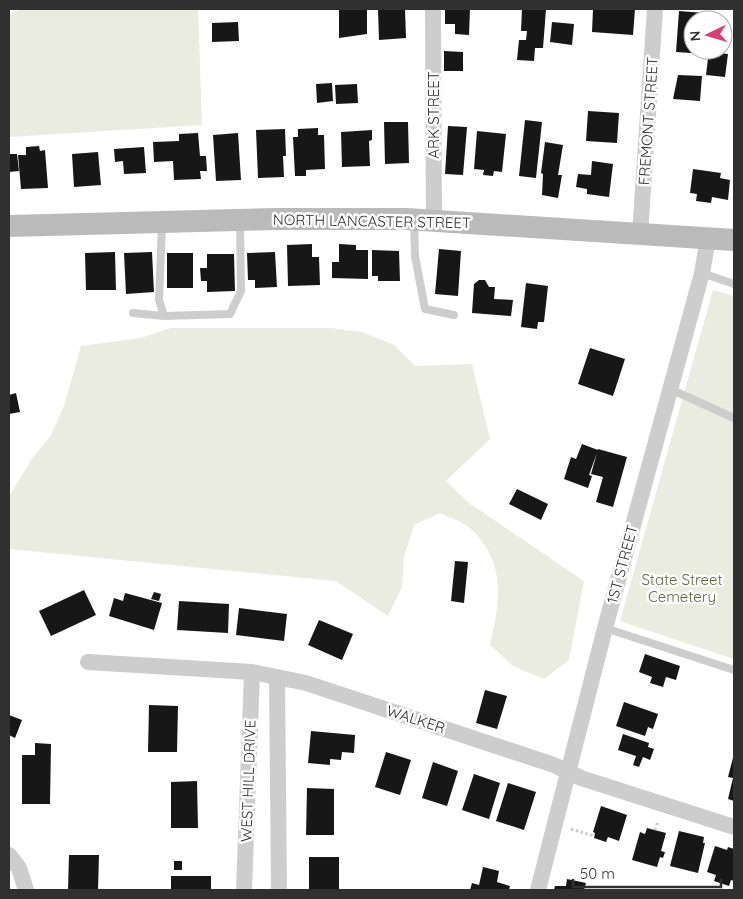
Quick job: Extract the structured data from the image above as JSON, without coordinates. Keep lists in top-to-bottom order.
{
  "streets": {
    "main road": ["NORTH LANCASTER STREET"],
    "street": [
      "ARK STREET",
      "FREMONT STREET",
      "1ST STREET",
      "WALKER",
      "WEST HILL DRIVE"
    ]
  },
  "crossings": [
    ["ARK STREET", "NORTH LANCASTER STREET"],
    ["FREMONT STREET", "NORTH LANCASTER STREET"],
    ["NORTH LANCASTER STREET", "1ST STREET"],
    ["1ST STREET", "WALKER"],
    ["WALKER", "WEST HILL DRIVE"]
  ],
  "parks": ["State Street Cemetery"],
  "scale_bar": "50 m",
  "north": "left"
}
